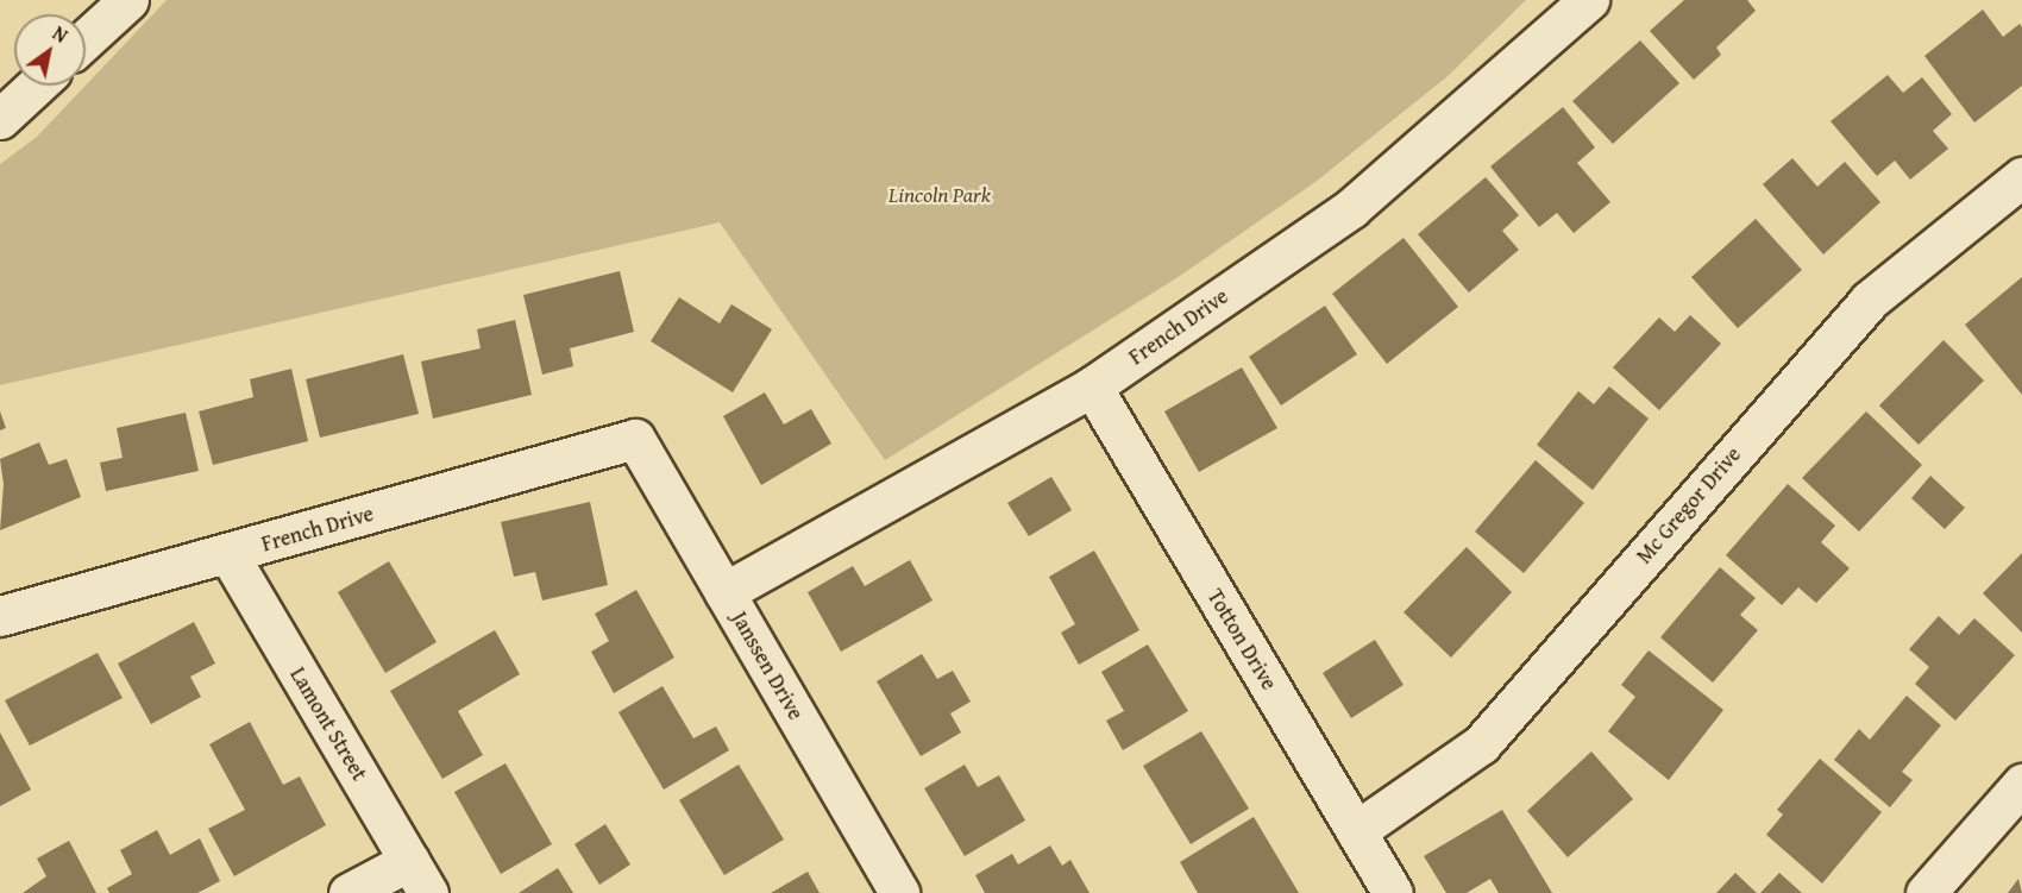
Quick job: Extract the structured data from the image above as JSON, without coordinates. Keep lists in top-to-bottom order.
{
  "streets": {
    "street": [
      "French Drive",
      "Mc Gregor Drive",
      "Totton Drive",
      "Janssen Drive",
      "Lamont Street"
    ]
  },
  "crossings": [
    ["French Drive", "Totton Drive"],
    ["French Drive", "Janssen Drive"],
    ["French Drive", "Lamont Street"],
    ["Mc Gregor Drive", "Totton Drive"]
  ],
  "parks": ["Lincoln Park"],
  "north": "top right"
}
